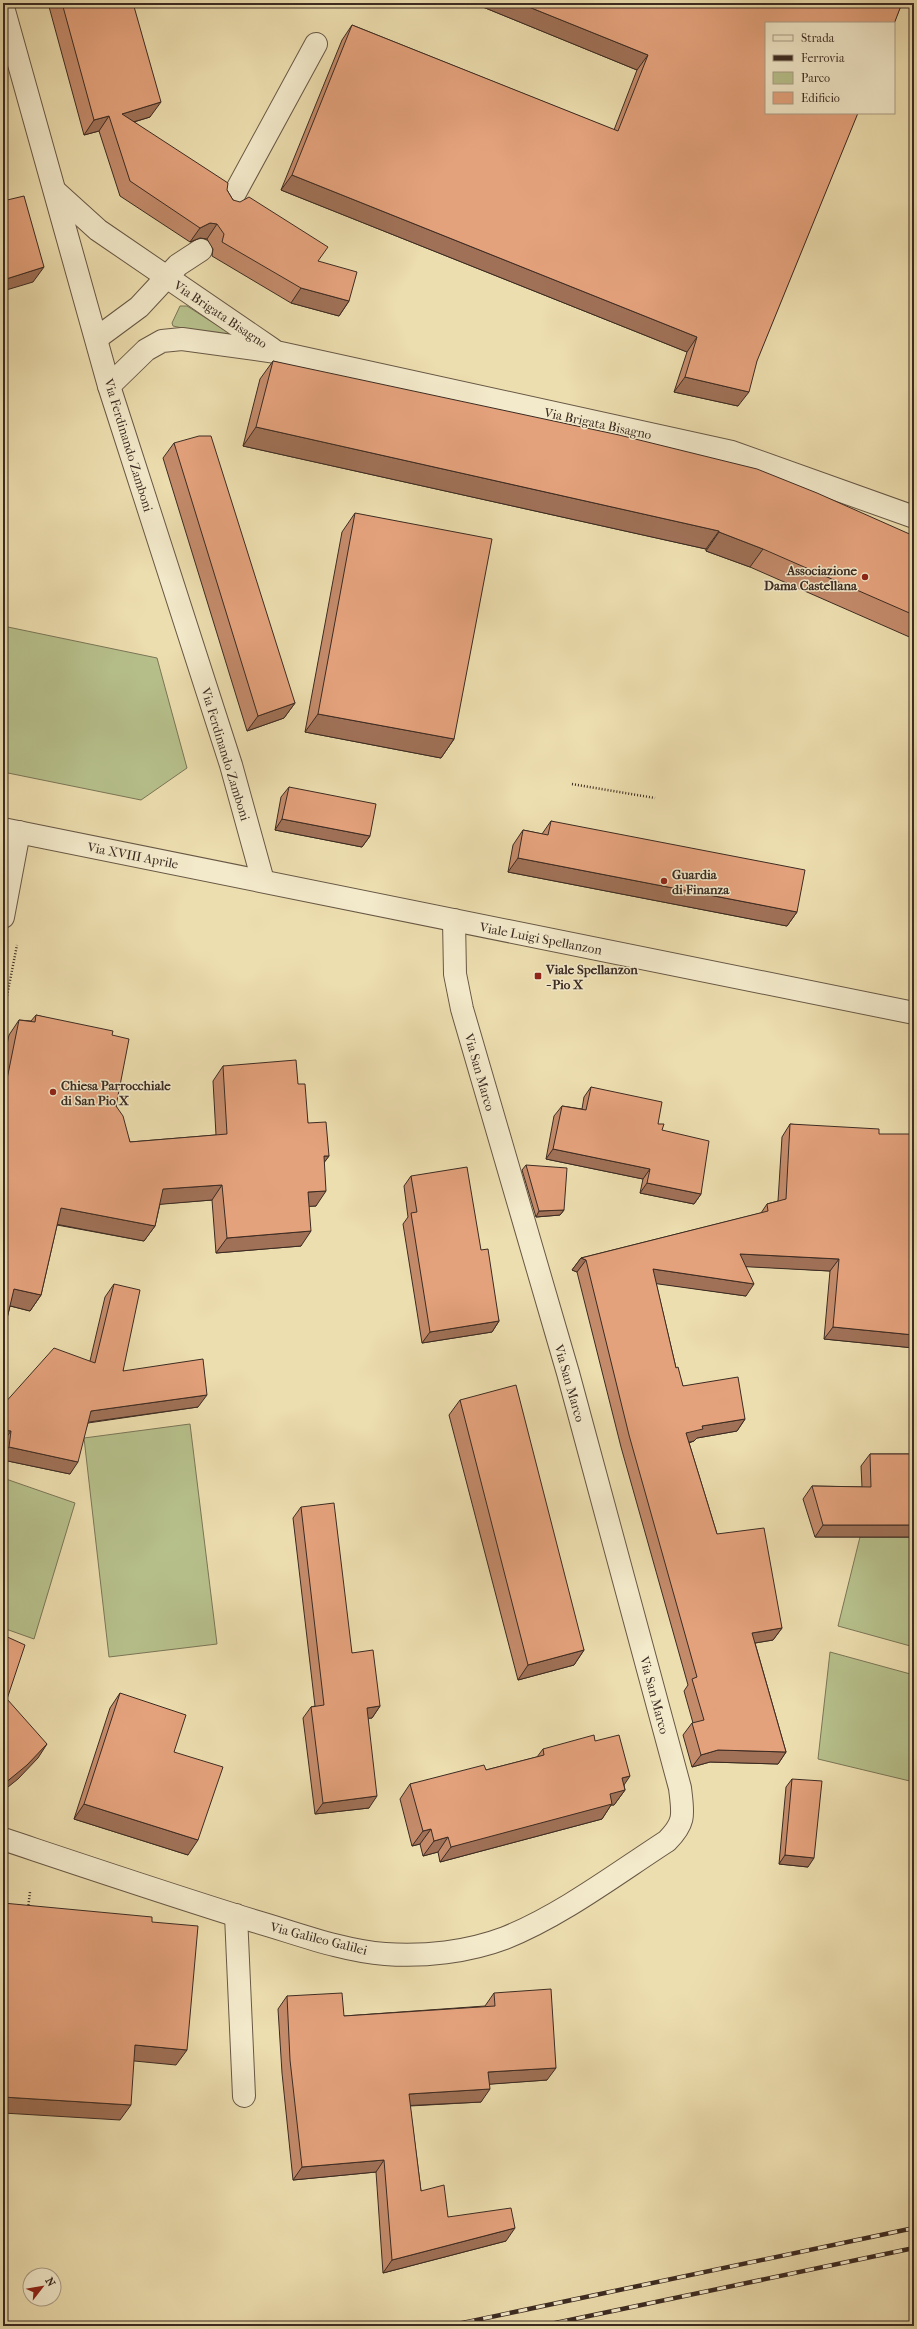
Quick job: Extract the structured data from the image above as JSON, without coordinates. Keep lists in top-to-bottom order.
{
  "streets": {
    "street": [
      "Via Brigata Bisagno",
      "Via Ferdinando Zamboni",
      "Via XVIII Aprile",
      "Viale Luigi Spellanzon",
      "Via San Marco",
      "Via Galileo Galilei"
    ]
  },
  "crossings": [
    ["Via Brigata Bisagno", "Via Ferdinando Zamboni"],
    ["Via Ferdinando Zamboni", "Via XVIII Aprile"],
    ["Via Ferdinando Zamboni", "Viale Luigi Spellanzon"],
    ["Via XVIII Aprile", "Viale Luigi Spellanzon"],
    ["Viale Luigi Spellanzon", "Via San Marco"],
    ["Via San Marco", "Via Galileo Galilei"]
  ],
  "places": {
    "other": ["Associazione Dama Castellana", "Guardia di Finanza", "Chiesa Parrocchiale di San Pio X"],
    "transit": ["Viale Spellanzon - Pio X"]
  },
  "legend": [
    "Strada",
    "Ferrovia",
    "Parco",
    "Edificio"
  ],
  "north": "top right"
}
